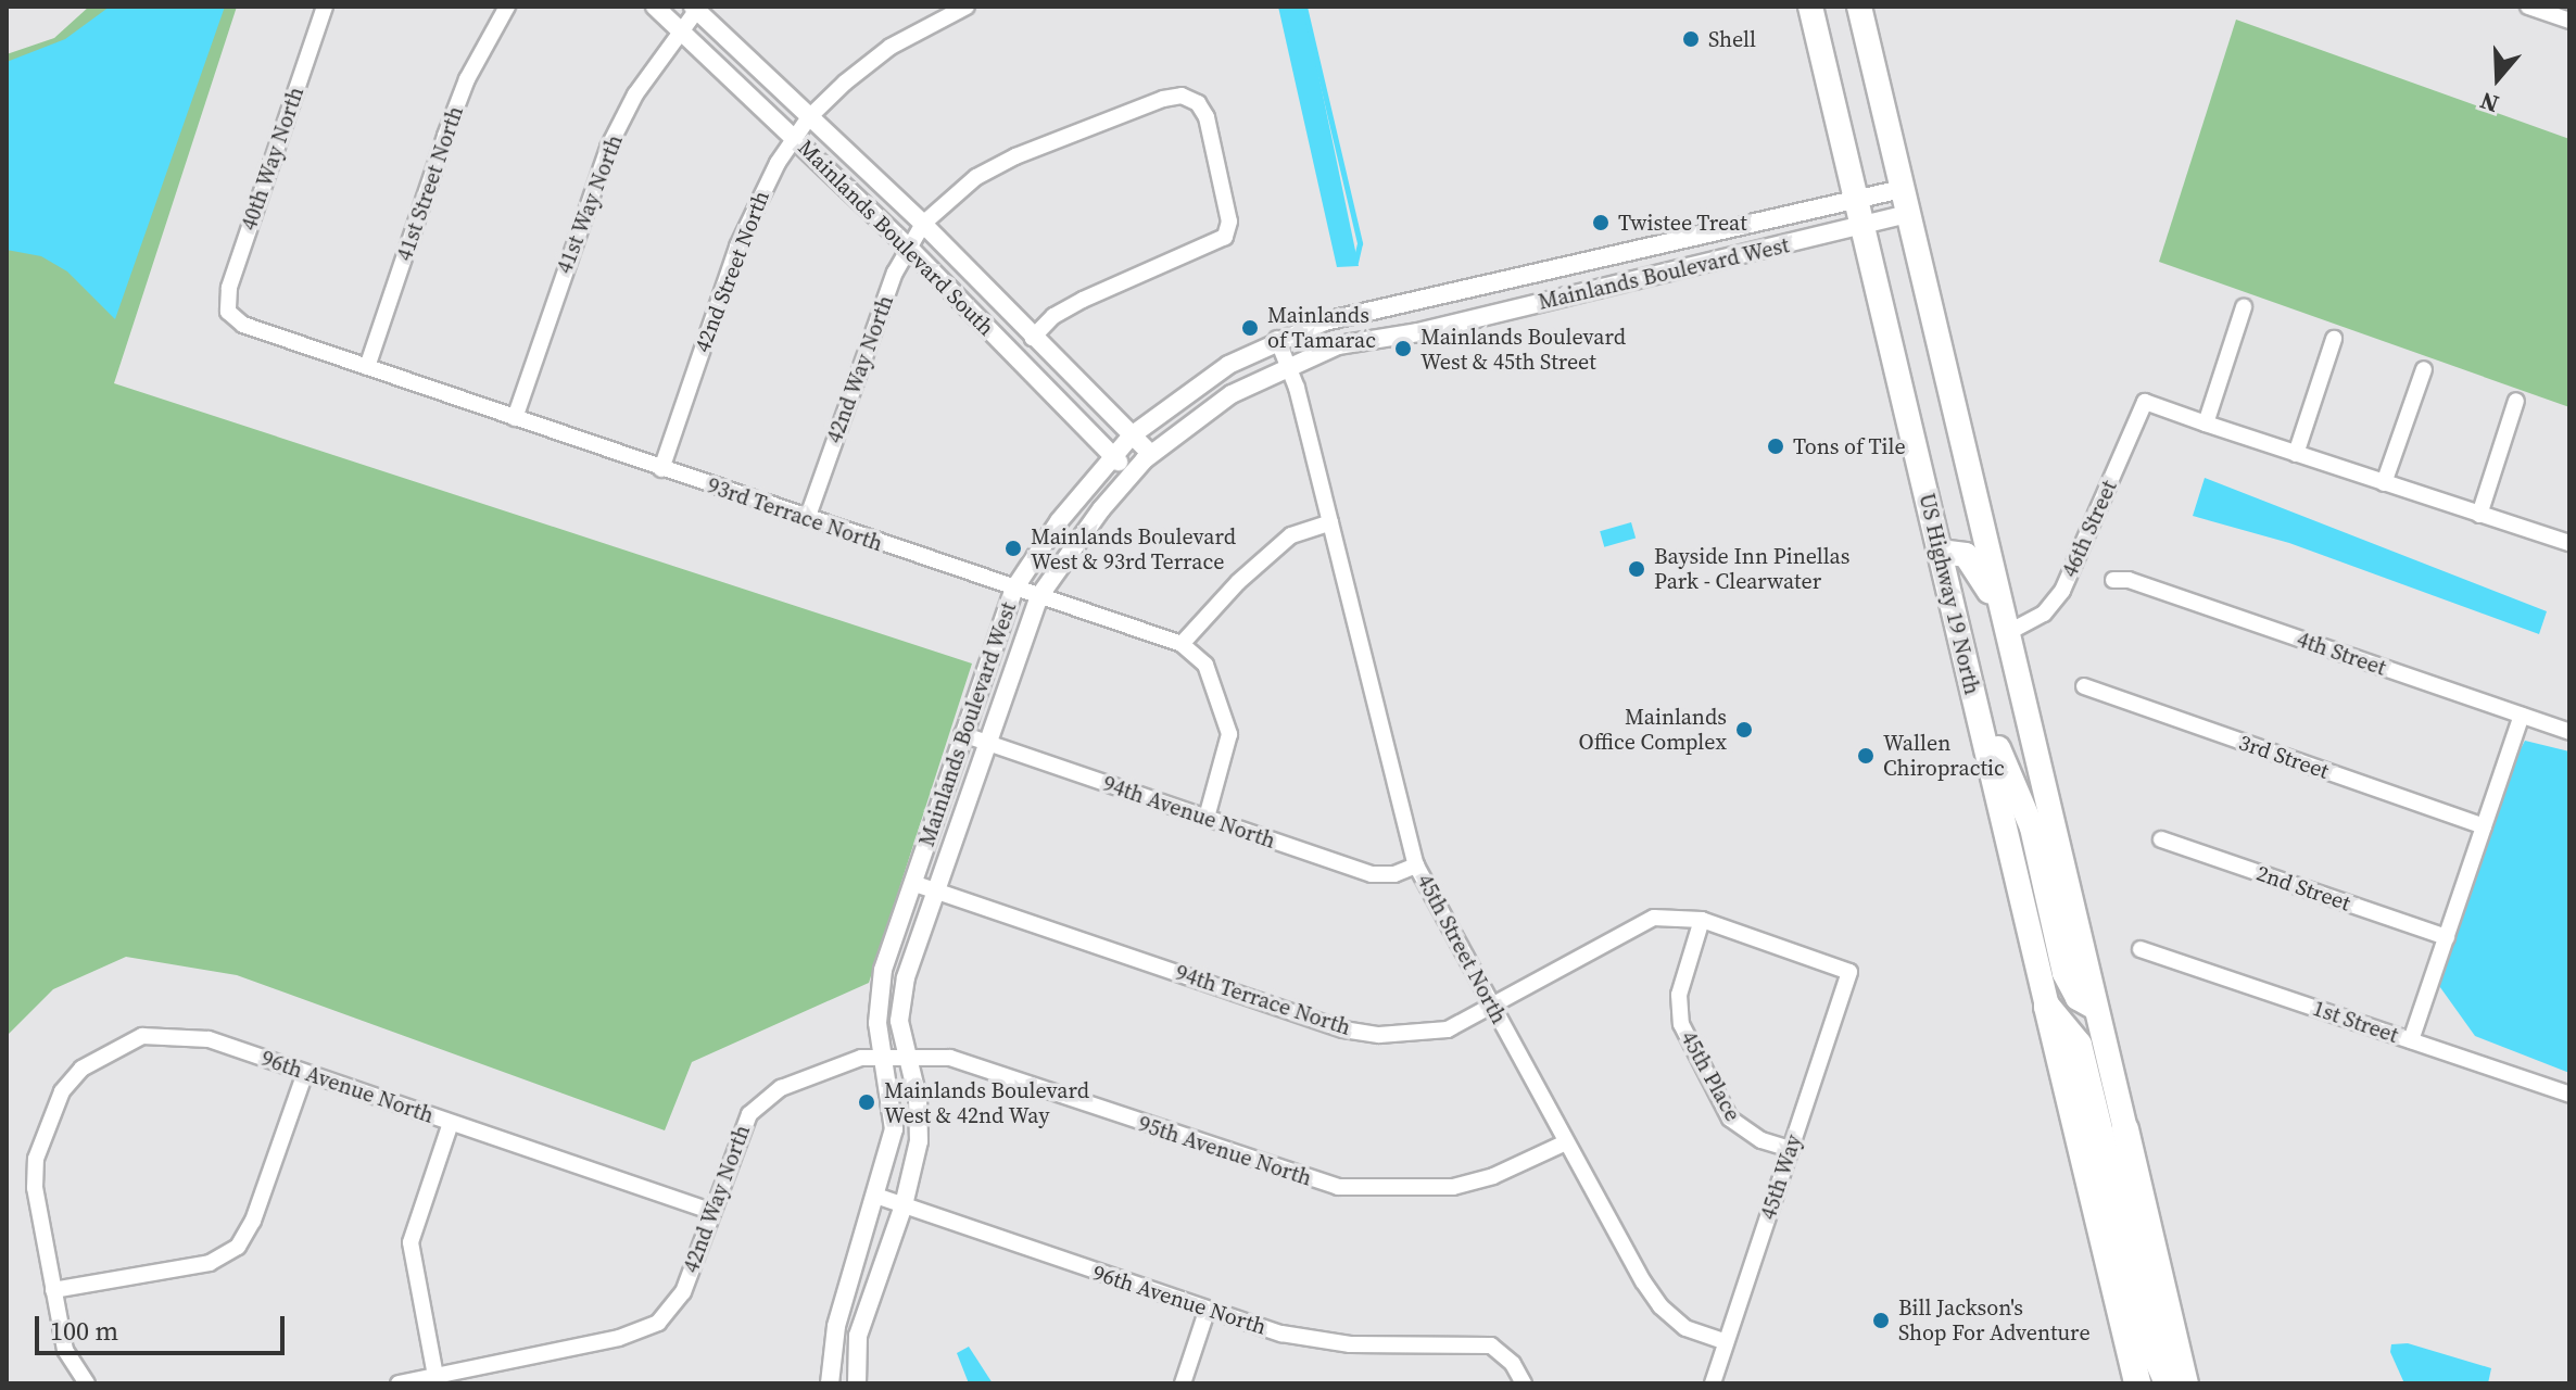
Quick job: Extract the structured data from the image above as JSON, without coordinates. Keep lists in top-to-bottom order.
{
  "streets": {
    "highway": ["US Highway 19 North"],
    "street": [
      "40th Way North",
      "41st Street North",
      "41st Way North",
      "Mainlands Boulevard South",
      "42nd Street North",
      "Mainlands Boulevard West",
      "42nd Way North",
      "93rd Terrace North",
      "46th Street",
      "4th Street",
      "3rd Street",
      "94th Avenue North",
      "2nd Street",
      "45th Street North",
      "94th Terrace North",
      "1st Street",
      "45th Place",
      "96th Avenue North",
      "95th Avenue North",
      "45th Way"
    ]
  },
  "crossings": [
    ["40th Way North", "93rd Terrace North"],
    ["41st Street North", "93rd Terrace North"],
    ["41st Way North", "Mainlands Boulevard South"],
    ["41st Way North", "93rd Terrace North"],
    ["Mainlands Boulevard South", "42nd Street North"],
    ["Mainlands Boulevard South", "Mainlands Boulevard West"],
    ["Mainlands Boulevard South", "42nd Way North"],
    ["42nd Street North", "93rd Terrace North"],
    ["Mainlands Boulevard West", "42nd Way North"],
    ["Mainlands Boulevard West", "93rd Terrace North"],
    ["Mainlands Boulevard West", "US Highway 19 North"],
    ["Mainlands Boulevard West", "94th Avenue North"],
    ["Mainlands Boulevard West", "45th Street North"],
    ["Mainlands Boulevard West", "94th Terrace North"],
    ["Mainlands Boulevard West", "96th Avenue North"],
    ["Mainlands Boulevard West", "95th Avenue North"],
    ["42nd Way North", "93rd Terrace North"],
    ["42nd Way North", "96th Avenue North"],
    ["42nd Way North", "95th Avenue North"],
    ["94th Avenue North", "45th Street North"],
    ["45th Street North", "94th Terrace North"],
    ["45th Street North", "95th Avenue North"],
    ["45th Street North", "45th Way"],
    ["94th Terrace North", "45th Place"],
    ["94th Terrace North", "45th Way"],
    ["45th Place", "45th Way"]
  ],
  "places": [
    "Shell",
    "Twistee Treat",
    "Mainlands of Tamarac",
    "Mainlands Boulevard West & 45th Street",
    "Tons of Tile",
    "Mainlands Boulevard West & 93rd Terrace",
    "Bayside Inn Pinellas Park - Clearwater",
    "Mainlands Office Complex",
    "Wallen Chiropractic",
    "Mainlands Boulevard West & 42nd Way",
    "Bill Jackson's Shop For Adventure"
  ],
  "scale_bar": "100 m",
  "north": "bottom"
}
